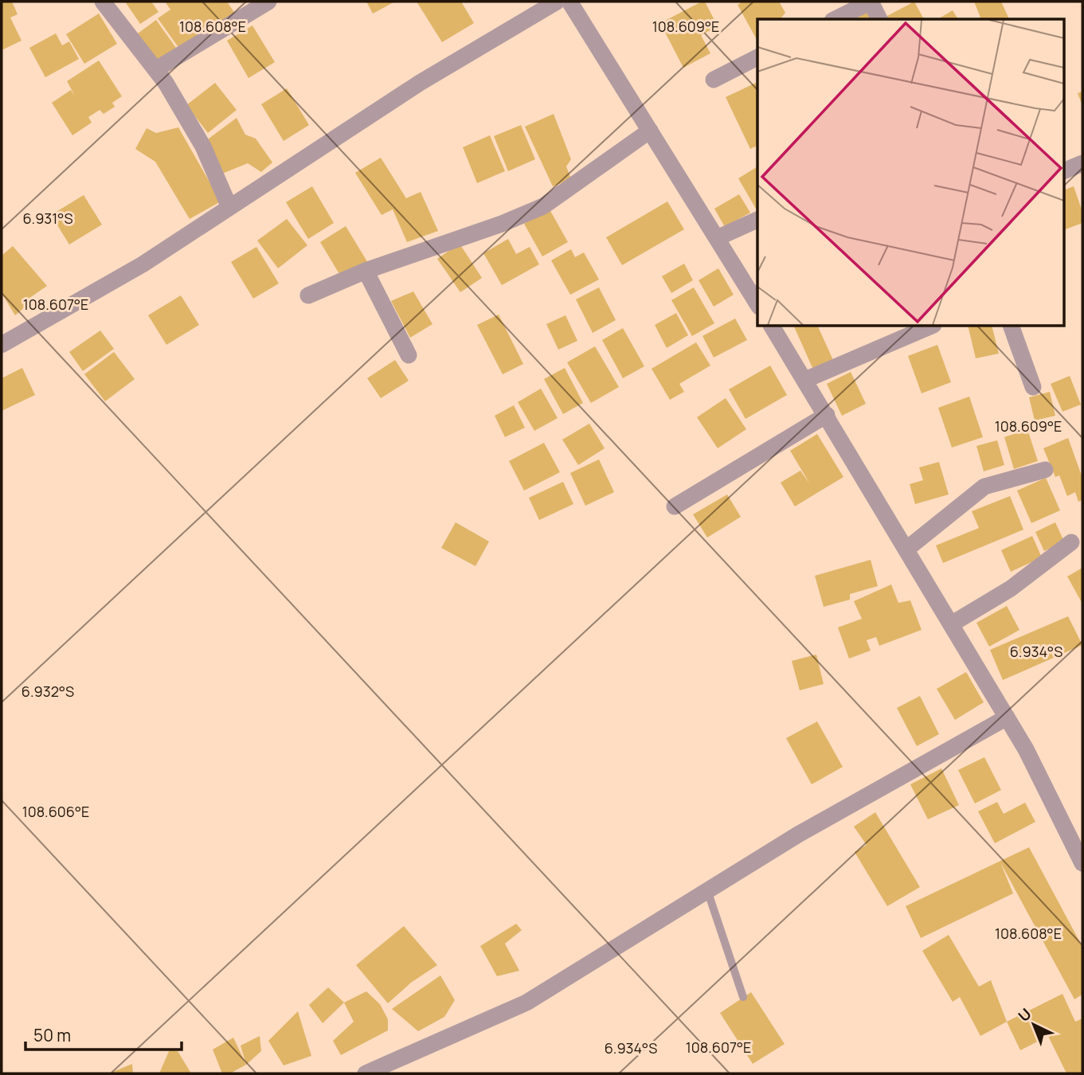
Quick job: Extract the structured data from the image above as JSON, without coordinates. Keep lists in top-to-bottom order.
{
  "scale_bar": "50 m",
  "north": "top left",
  "coordinates": [
    "108.608°E",
    "108.609°E",
    "6.931°S",
    "108.607°E",
    "6.934°S",
    "6.932°S",
    "108.606°E"
  ]
}
